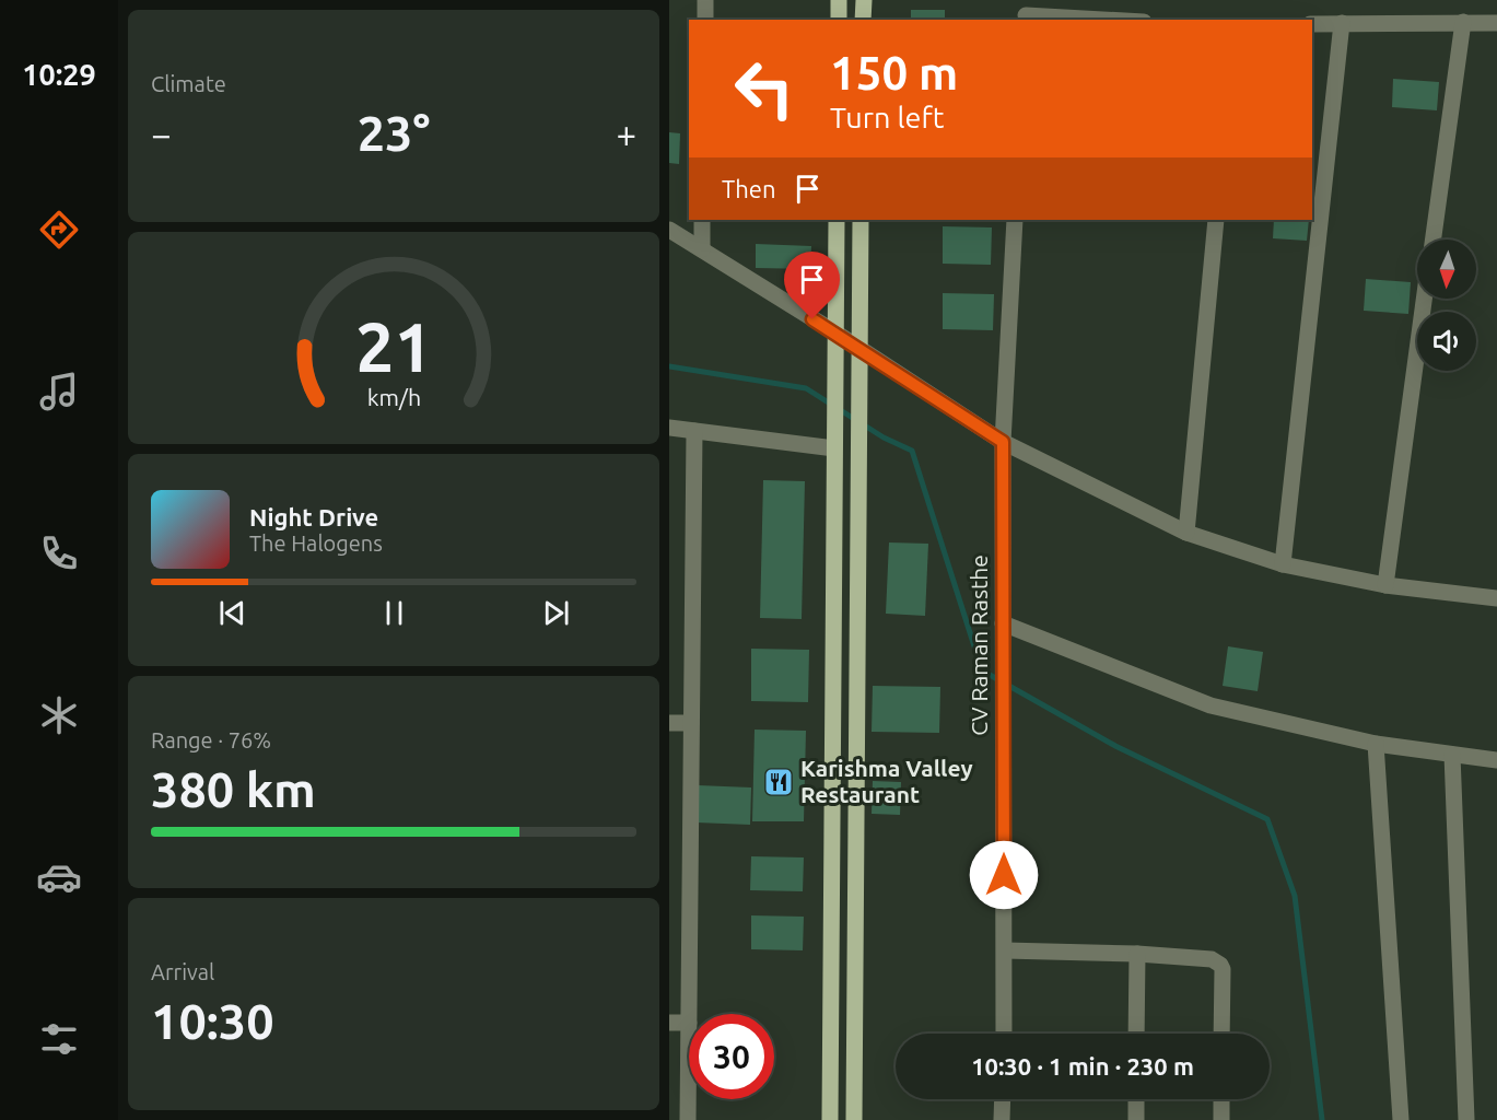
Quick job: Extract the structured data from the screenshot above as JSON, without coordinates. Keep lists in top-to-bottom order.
{
  "streets": {
    "street": ["CV Raman Rasthe"]
  },
  "places": {
    "restaurant": ["Karishma Valley Restaurant"]
  },
  "north": "bottom",
  "page": {
    "tabs": "10:29",
    "tile": [
      "Climate",
      ["Range · 76%", "380 km"],
      ["Arrival", "10:30"]
    ],
    "turn": ["150 m", "Turn left"],
    "heat": ["−", "23°", "+"],
    "then": "Then",
    "song": ["Night Drive", "The Halogens"],
    "limit": "30",
    "trip": "10:30 · 1 min · 230 m",
    "gauge": ["21", "km/h"]
  }
}
